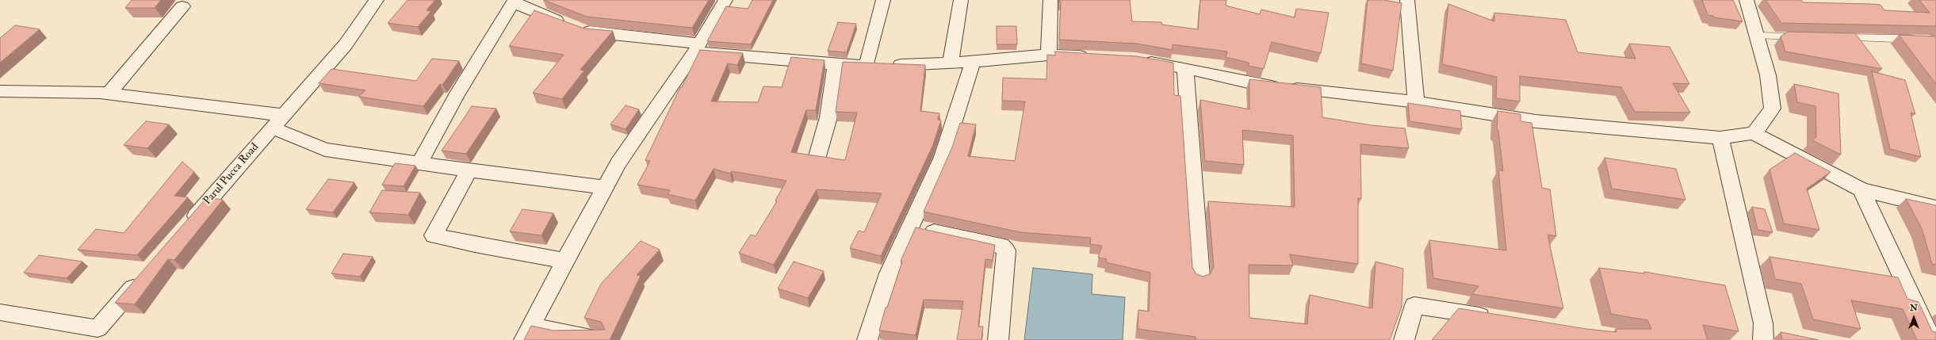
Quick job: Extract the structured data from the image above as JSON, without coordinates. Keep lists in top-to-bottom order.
{
  "streets": {
    "street": ["Parul Pucca Road"]
  },
  "north": "top"
}
